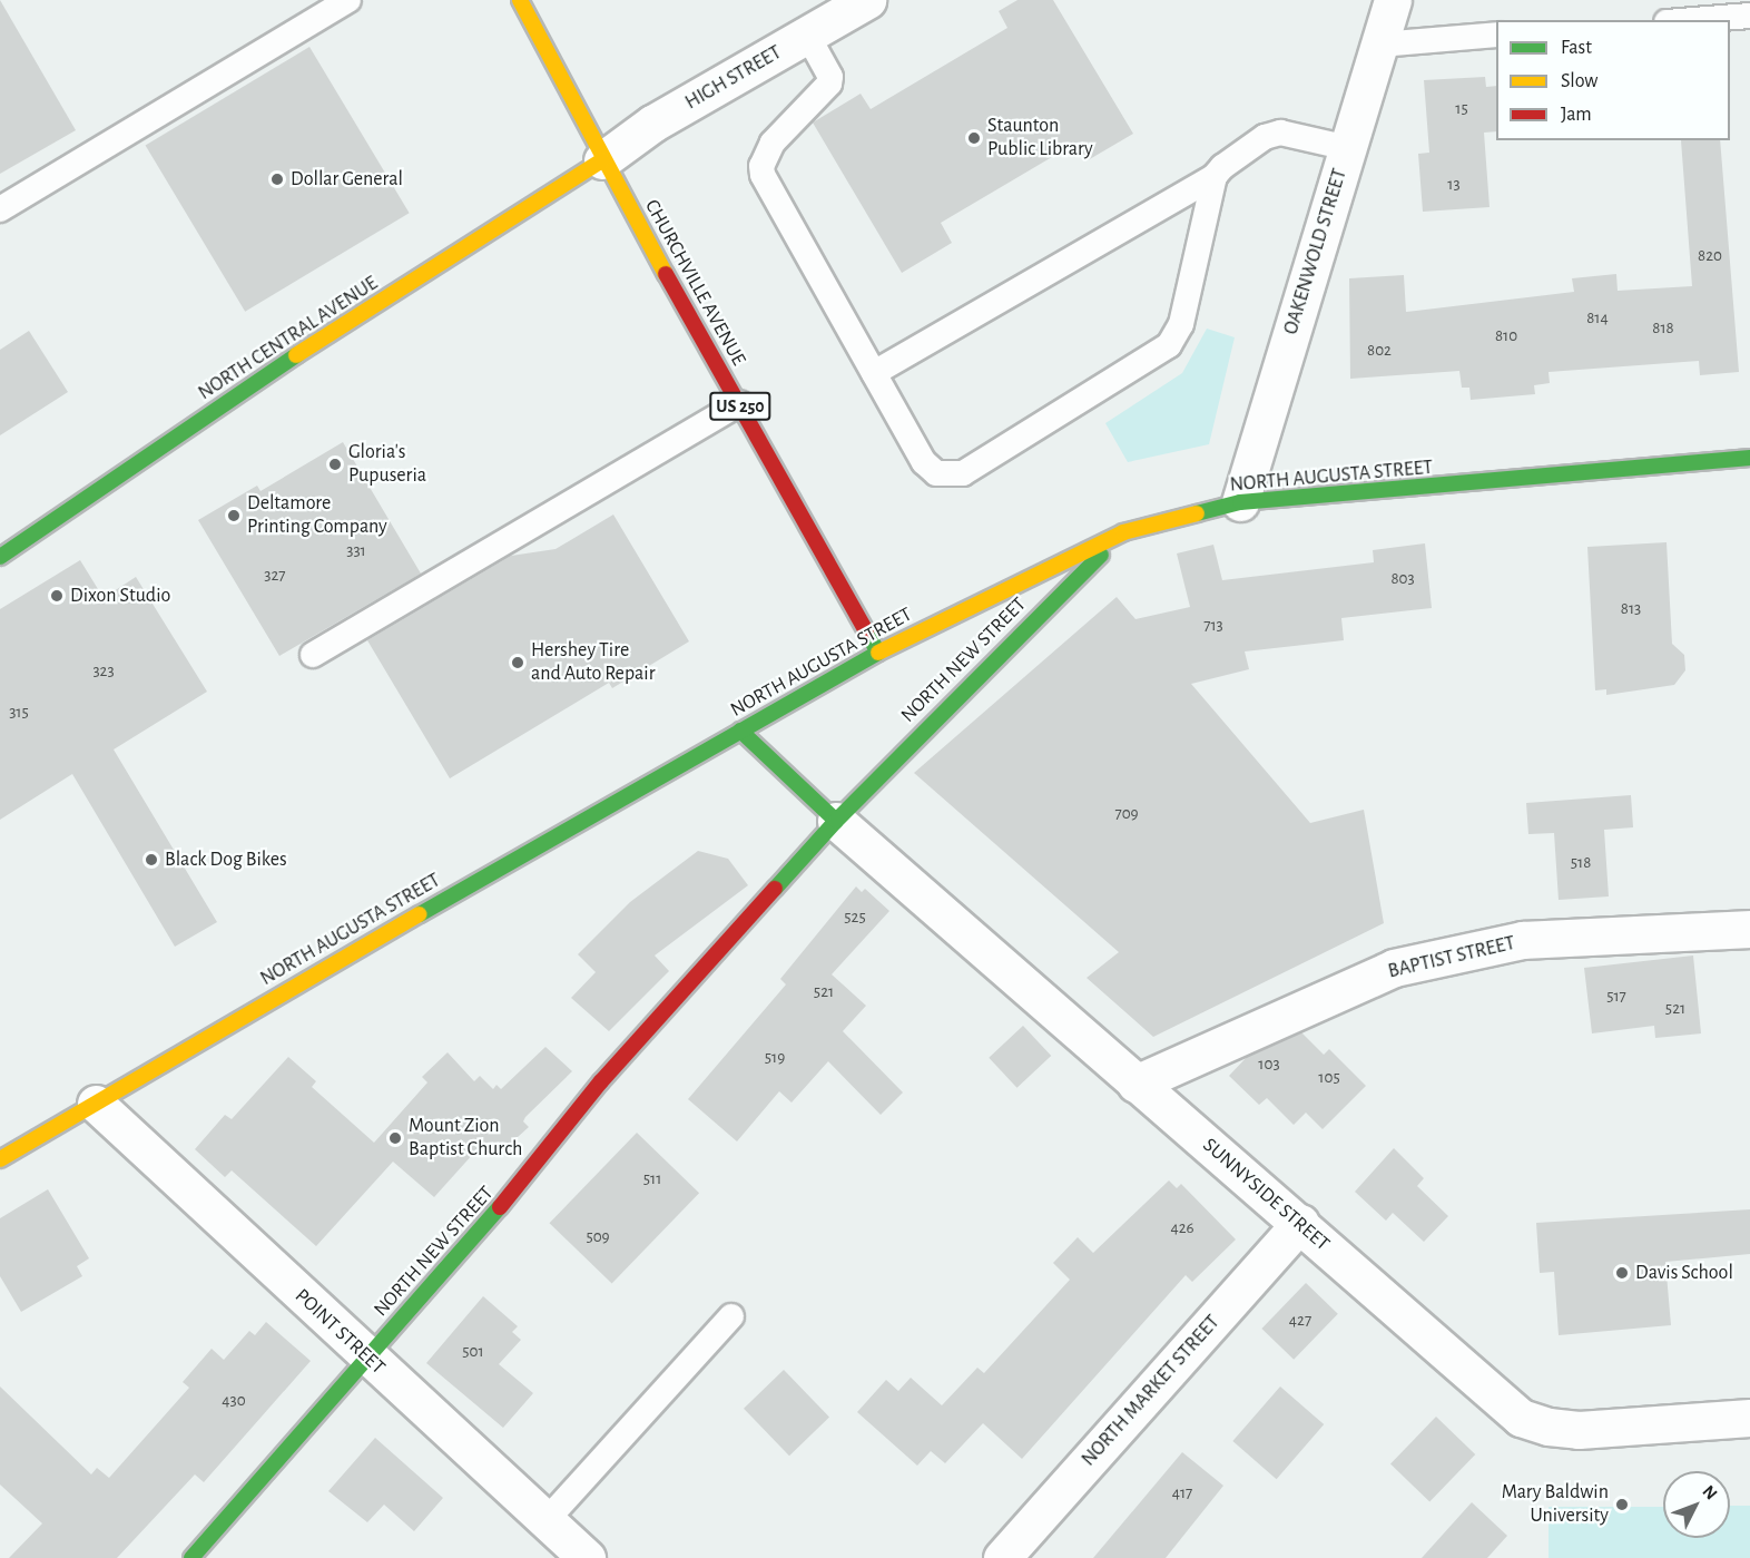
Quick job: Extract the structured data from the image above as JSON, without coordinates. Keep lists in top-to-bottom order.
{
  "streets": {
    "main road": [
      "CHURCHVILLE AVENUE",
      "NORTH CENTRAL AVENUE",
      "US 250",
      "NORTH AUGUSTA STREET",
      "NORTH NEW STREET"
    ],
    "street": [
      "HIGH STREET",
      "OAKENWOLD STREET",
      "BAPTIST STREET",
      "SUNNYSIDE STREET",
      "POINT STREET",
      "NORTH MARKET STREET"
    ]
  },
  "crossings": [
    ["HIGH STREET", "CHURCHVILLE AVENUE"],
    ["HIGH STREET", "NORTH CENTRAL AVENUE"],
    ["OAKENWOLD STREET", "NORTH AUGUSTA STREET"],
    ["CHURCHVILLE AVENUE", "NORTH CENTRAL AVENUE"],
    ["CHURCHVILLE AVENUE", "NORTH AUGUSTA STREET"],
    ["NORTH AUGUSTA STREET", "NORTH NEW STREET"],
    ["NORTH AUGUSTA STREET", "POINT STREET"],
    ["NORTH NEW STREET", "SUNNYSIDE STREET"],
    ["NORTH NEW STREET", "POINT STREET"],
    ["BAPTIST STREET", "SUNNYSIDE STREET"],
    ["SUNNYSIDE STREET", "NORTH MARKET STREET"]
  ],
  "places": [
    "Staunton Public Library",
    "Dollar General",
    "Gloria's Pupuseria",
    "Deltamore Printing Company",
    "Dixon Studio",
    "Hershey Tire and Auto Repair",
    "Black Dog Bikes",
    "Mount Zion Baptist Church",
    "Davis School",
    "Mary Baldwin University"
  ],
  "house_numbers": [
    "15",
    "13",
    "820",
    "814",
    "818",
    "810",
    "802",
    "331",
    "327",
    "803",
    "813",
    "713",
    "323",
    "315",
    "709",
    "518",
    "525",
    "521",
    "517",
    "521",
    "519",
    "103",
    "105",
    "511",
    "426",
    "509",
    "427",
    "501",
    "430",
    "417"
  ],
  "legend": ["Fast", "Slow", "Jam"],
  "north": "top right"
}
